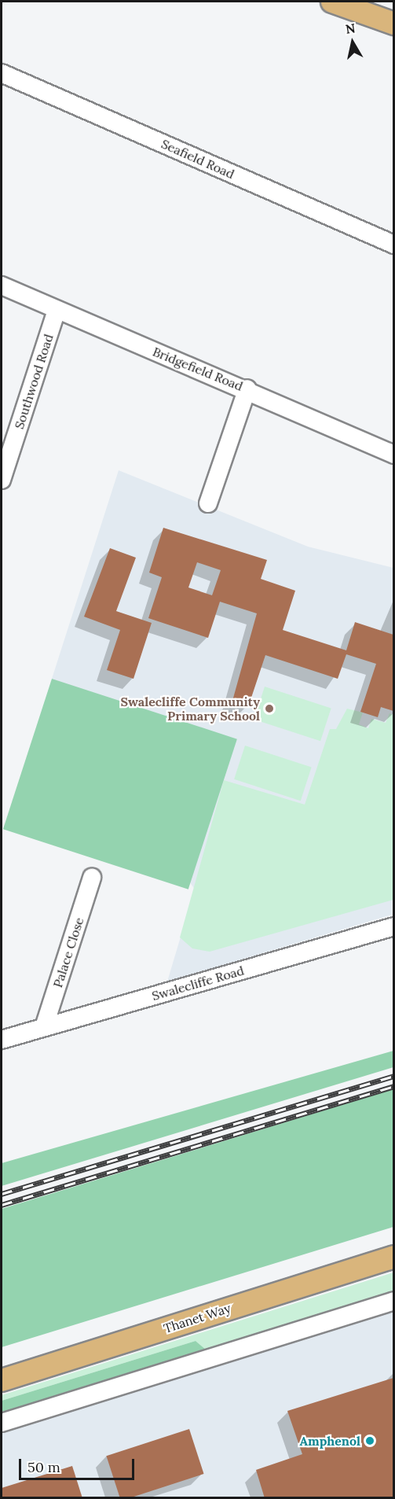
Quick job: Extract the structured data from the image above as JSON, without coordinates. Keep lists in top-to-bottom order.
{
  "streets": {
    "main road": ["Thanet Way"],
    "street": [
      "Seafield Road",
      "Bridgefield Road",
      "Southwood Road",
      "Palace Close",
      "Swalecliffe Road"
    ]
  },
  "crossings": [
    ["Bridgefield Road", "Southwood Road"],
    ["Palace Close", "Swalecliffe Road"]
  ],
  "places": ["Swalecliffe Community Primary School", "Amphenol"],
  "scale_bar": "50 m",
  "north": "top"
}
